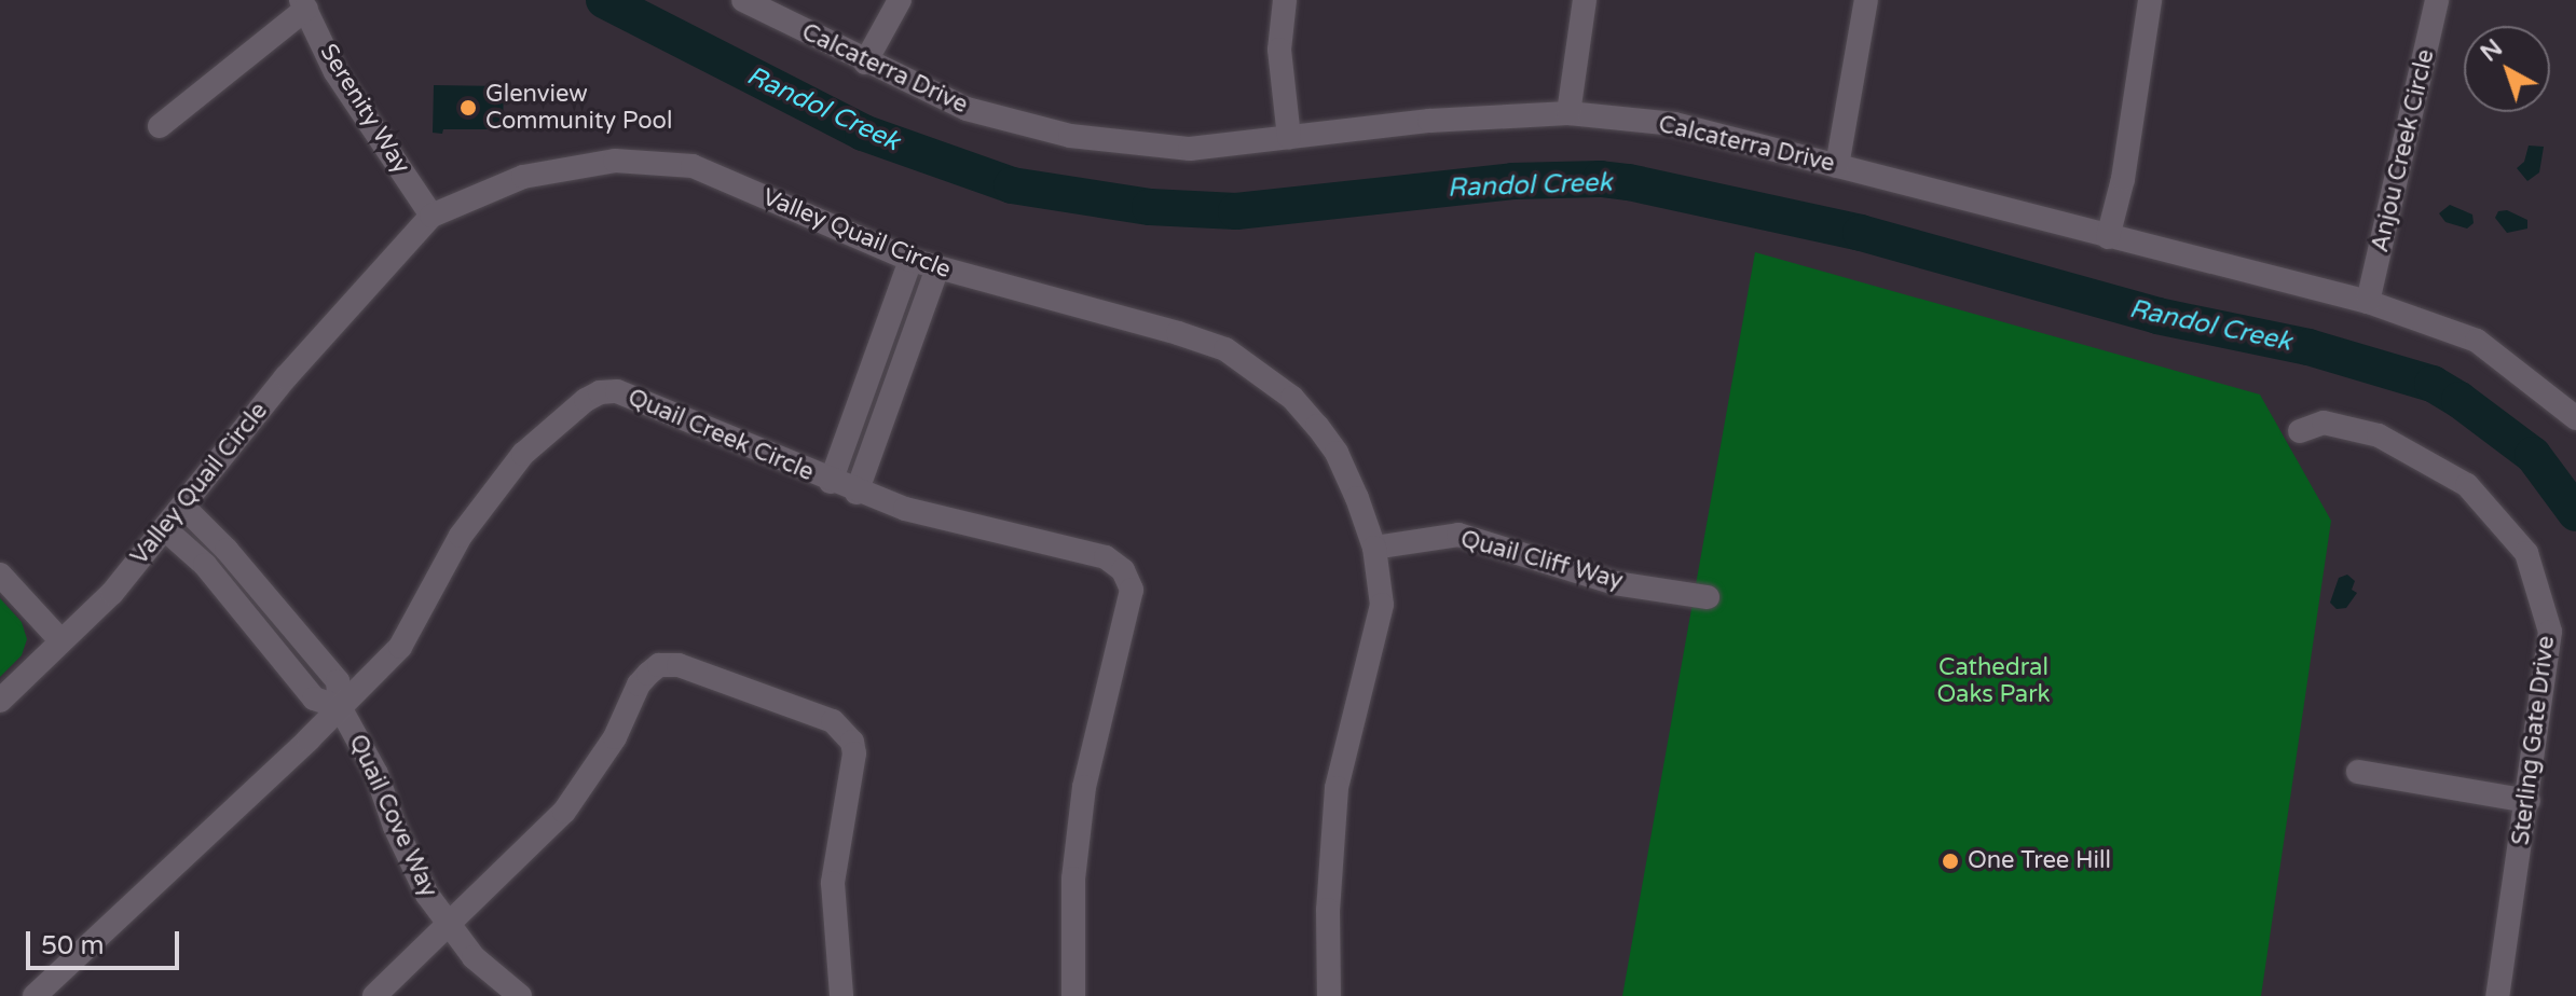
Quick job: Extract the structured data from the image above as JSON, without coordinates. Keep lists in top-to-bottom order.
{
  "streets": {
    "street": [
      "Calcaterra Drive",
      "Serenity Way",
      "Anjou Creek Circle",
      "Valley Quail Circle",
      "Quail Creek Circle",
      "Quail Cliff Way",
      "Sterling Gate Drive",
      "Quail Cove Way"
    ]
  },
  "crossings": [
    ["Calcaterra Drive", "Anjou Creek Circle"],
    ["Serenity Way", "Valley Quail Circle"],
    ["Valley Quail Circle", "Quail Cliff Way"],
    ["Valley Quail Circle", "Quail Cove Way"],
    ["Quail Creek Circle", "Quail Cove Way"]
  ],
  "water": ["Randol Creek"],
  "parks": ["Cathedral Oaks Park"],
  "places": ["Glenview Community Pool", "One Tree Hill"],
  "scale_bar": "50 m",
  "north": "top left"
}
